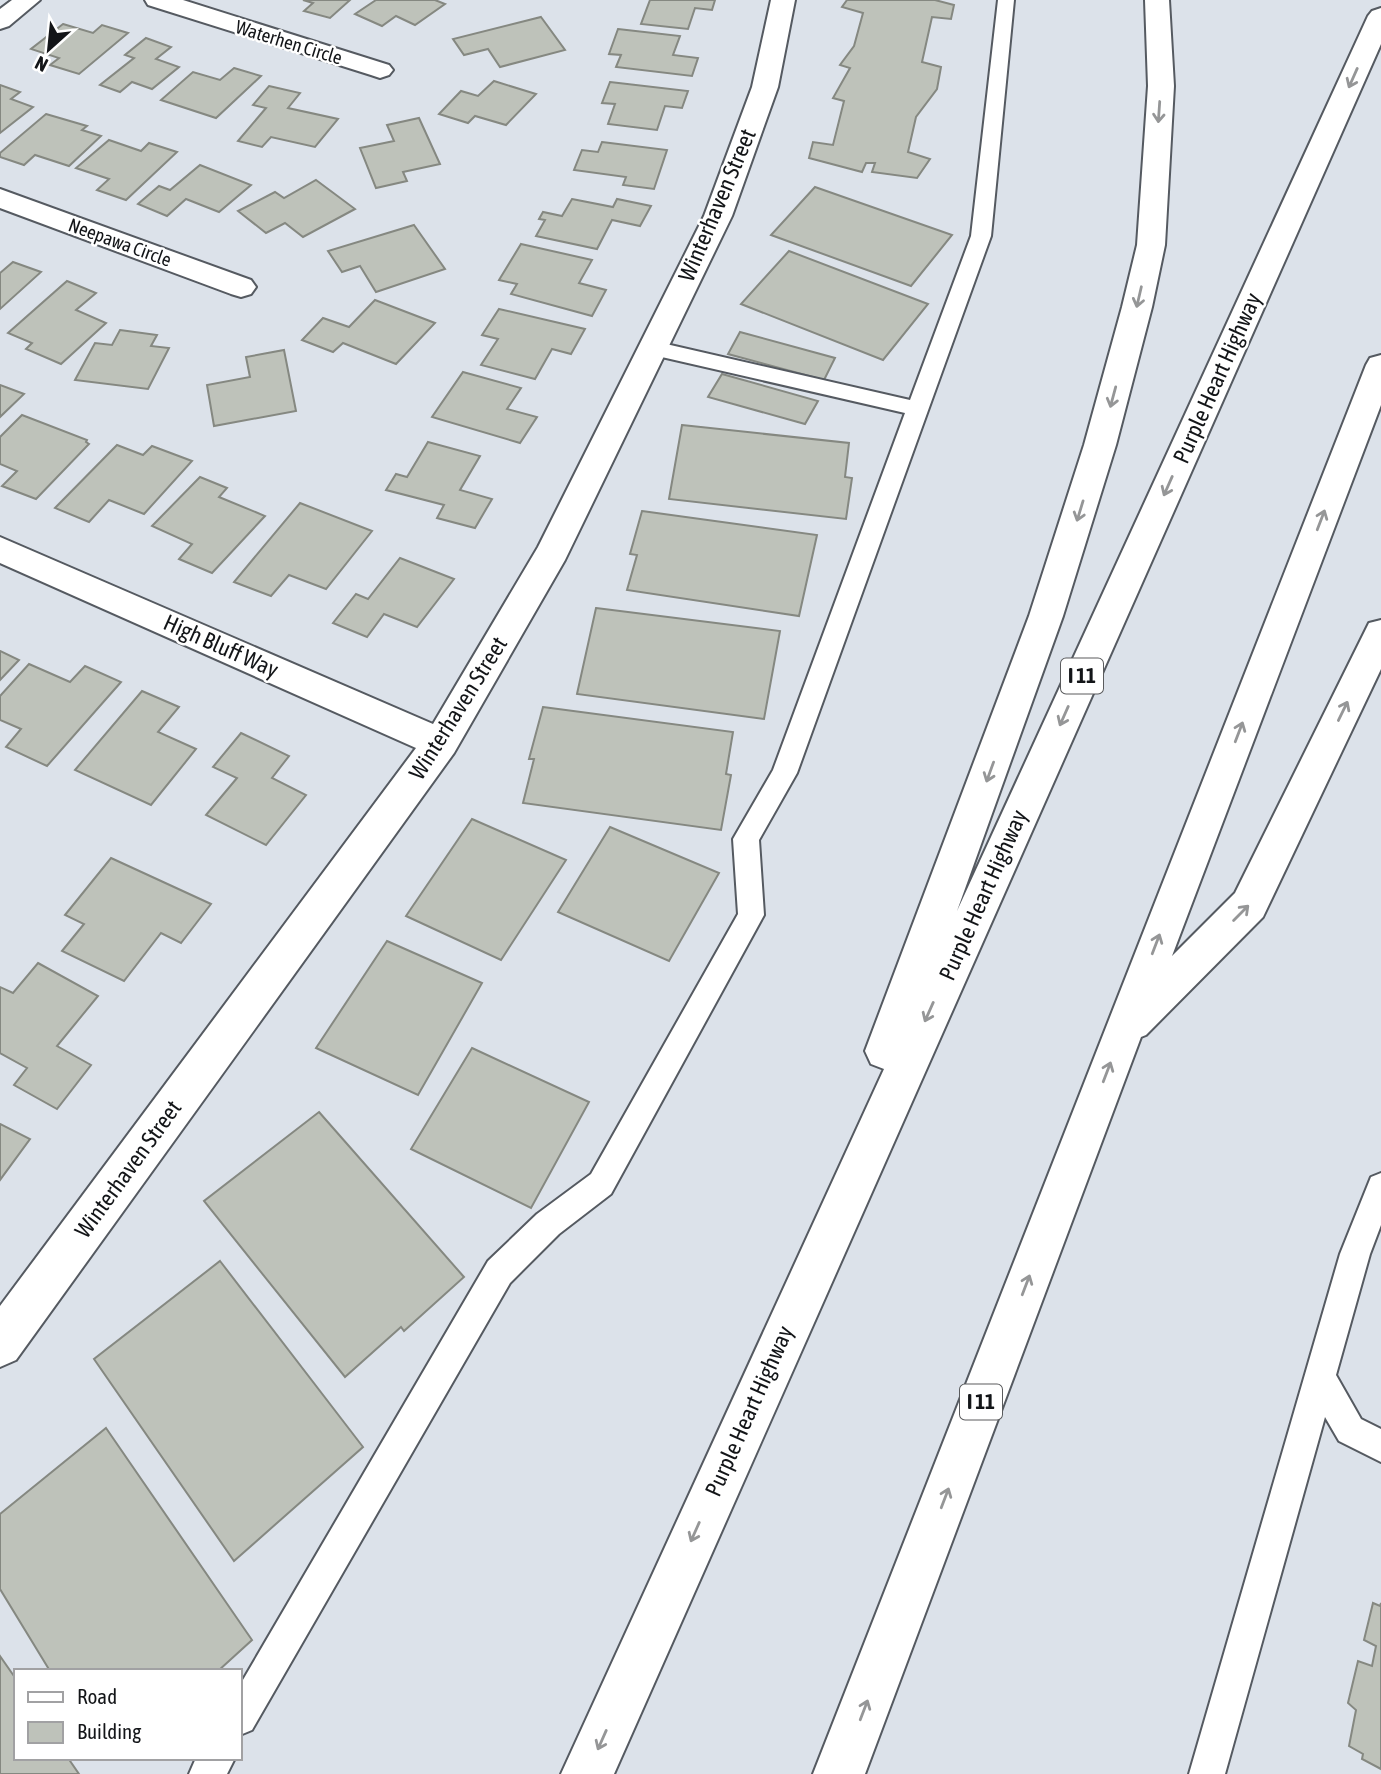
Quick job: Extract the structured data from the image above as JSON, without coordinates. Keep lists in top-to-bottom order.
{
  "streets": {
    "main road": [
      "Waterhen Circle",
      "Winterhaven Street",
      "Neepawa Circle",
      "Purple Heart Highway",
      "High Bluff Way",
      "I 11"
    ]
  },
  "crossings": [
    ["Winterhaven Street", "High Bluff Way"]
  ],
  "legend": ["Road", "Building"],
  "north": "bottom left"
}
